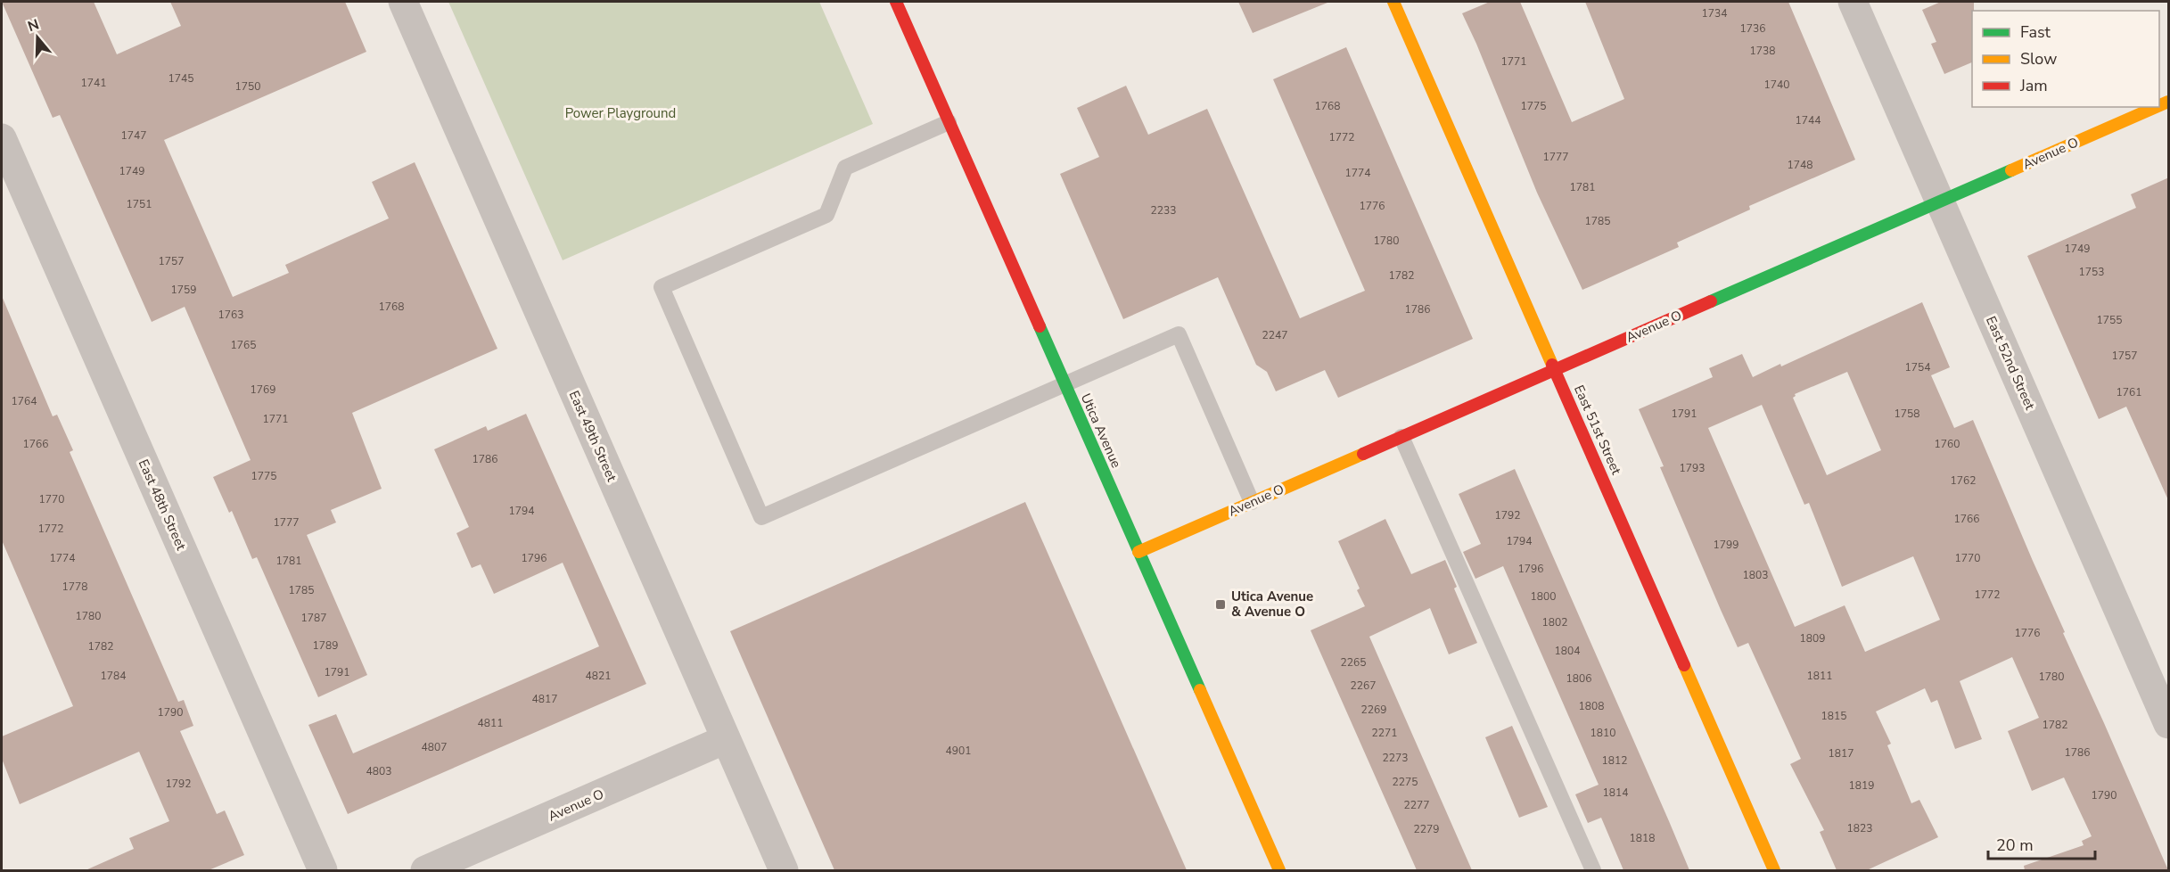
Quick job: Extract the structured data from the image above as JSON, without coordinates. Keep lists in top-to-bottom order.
{
  "streets": {
    "street": [
      "Avenue O",
      "East 52nd Street",
      "East 51st Street",
      "Utica Avenue",
      "East 49th Street",
      "East 48th Street"
    ]
  },
  "crossings": [
    ["Avenue O", "East 52nd Street"],
    ["Avenue O", "East 51st Street"],
    ["Avenue O", "Utica Avenue"],
    ["Avenue O", "East 49th Street"]
  ],
  "parks": ["Power Playground"],
  "places": {
    "transit": ["Utica Avenue & Avenue O"]
  },
  "house_numbers": [
    "1734",
    "1736",
    "1738",
    "1771",
    "1745",
    "1741",
    "1740",
    "1750",
    "1768",
    "1775",
    "1744",
    "1747",
    "1772",
    "1777",
    "1748",
    "1749",
    "1774",
    "1781",
    "1751",
    "1776",
    "2233",
    "1785",
    "1780",
    "1749",
    "1757",
    "1753",
    "1782",
    "1759",
    "1768",
    "1786",
    "1763",
    "1755",
    "2247",
    "1765",
    "1757",
    "1754",
    "1769",
    "1761",
    "1764",
    "1791",
    "1758",
    "1771",
    "1766",
    "1760",
    "1786",
    "1793",
    "1775",
    "1762",
    "1770",
    "1794",
    "1792",
    "1766",
    "1777",
    "1772",
    "1794",
    "1799",
    "1774",
    "1796",
    "1770",
    "1781",
    "1796",
    "1803",
    "1778",
    "1785",
    "1772",
    "1800",
    "1780",
    "1787",
    "1802",
    "1776",
    "1809",
    "1789",
    "1782",
    "1804",
    "2265",
    "1791",
    "1784",
    "4821",
    "1811",
    "1780",
    "1806",
    "2267",
    "4817",
    "1808",
    "2269",
    "1790",
    "1815",
    "4811",
    "1782",
    "2271",
    "1810",
    "4807",
    "4901",
    "1786",
    "1817",
    "2273",
    "1812",
    "4803",
    "2275",
    "1792",
    "1819",
    "1814",
    "1790",
    "2277",
    "1823",
    "2279",
    "1818"
  ],
  "legend": ["Fast", "Slow", "Jam"],
  "scale_bar": "20 m",
  "north": "top"
}
